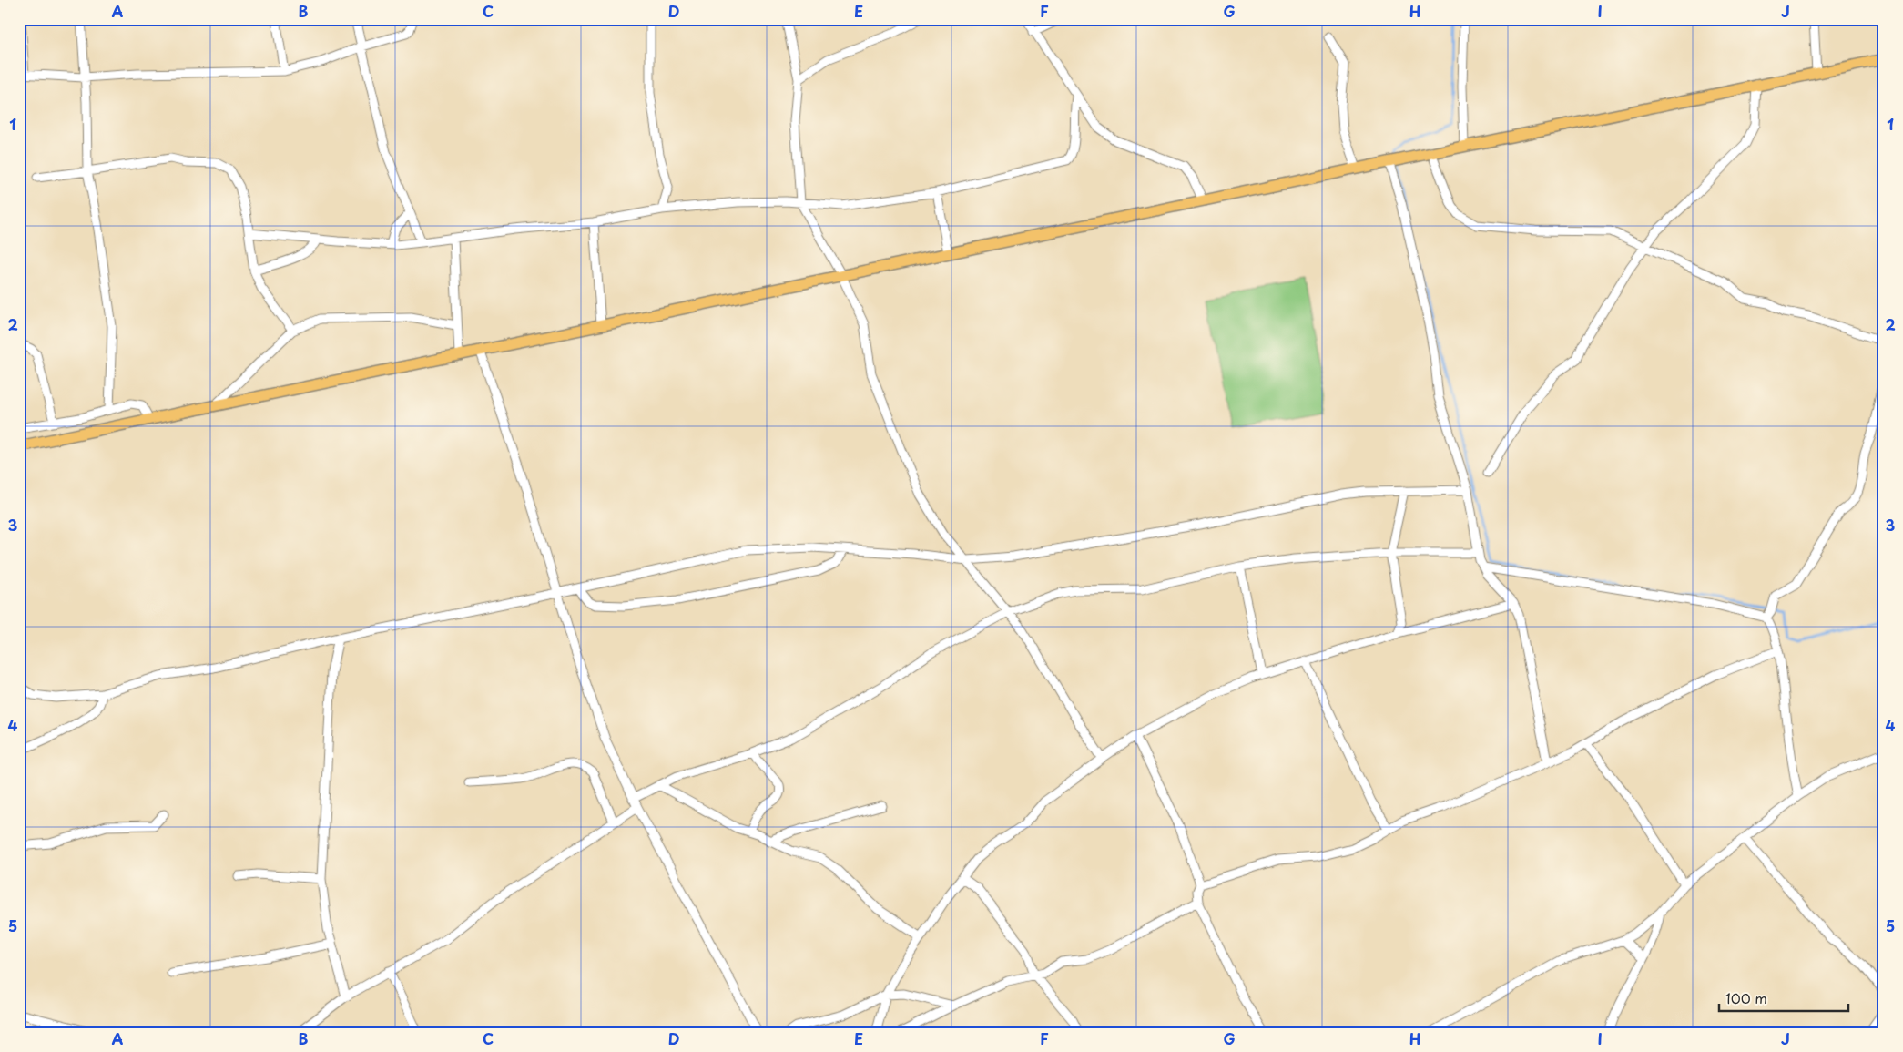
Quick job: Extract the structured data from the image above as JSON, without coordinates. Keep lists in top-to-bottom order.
{
  "scale_bar": "100 m",
  "grid": {
    "columns": [
      "A",
      "B",
      "C",
      "D",
      "E",
      "F",
      "G",
      "H",
      "I",
      "J"
    ],
    "rows": [
      "1",
      "2",
      "3",
      "4",
      "5"
    ]
  }
}
